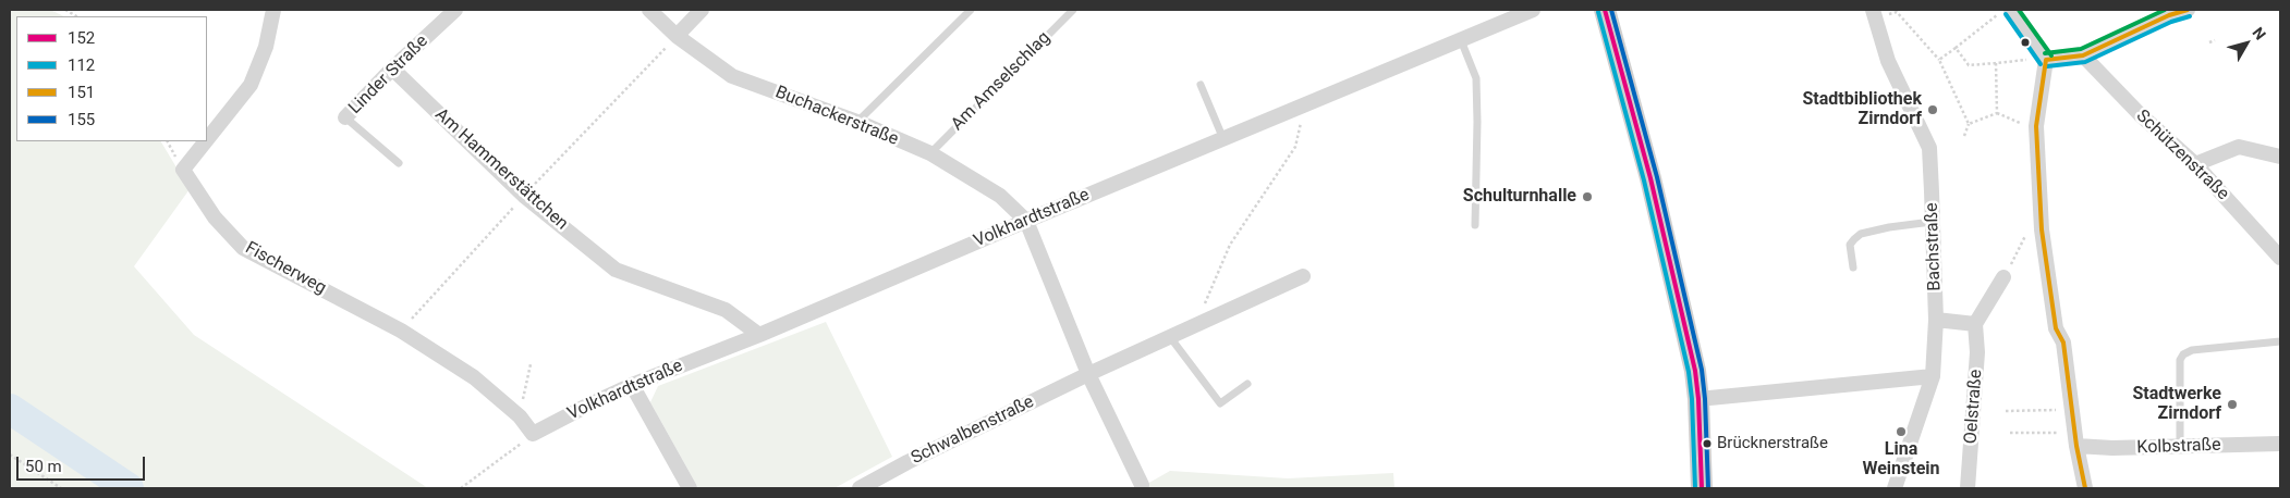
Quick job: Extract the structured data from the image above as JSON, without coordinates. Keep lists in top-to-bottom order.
{
  "streets": {
    "street": [
      "Linder Straße",
      "Buchackerstraße",
      "Schützenstraße",
      "Am Hammerstättchen",
      "Volkhardtstraße",
      "Bachstraße",
      "Fischerweg",
      "Oelstraße",
      "Schwalbenstraße",
      "Kolbstraße"
    ],
    "lane": ["Am Amselschlag"]
  },
  "crossings": [
    ["Linder Straße", "Am Hammerstättchen"],
    ["Am Amselschlag", "Buchackerstraße"],
    ["Buchackerstraße", "Volkhardtstraße"],
    ["Am Hammerstättchen", "Volkhardtstraße"],
    ["Volkhardtstraße", "Fischerweg"]
  ],
  "places": [
    "Stadtbibliothek Zirndorf",
    "Schulturnhalle",
    "Stadtwerke Zirndorf",
    "Lina Weinstein",
    "Brücknerstraße"
  ],
  "lines": [
    "transit line 152",
    "transit line 151",
    "transit line 155",
    "transit line 112"
  ],
  "legend": [
    "152",
    "112",
    "151",
    "155"
  ],
  "scale_bar": "50 m",
  "north": "top right"
}
